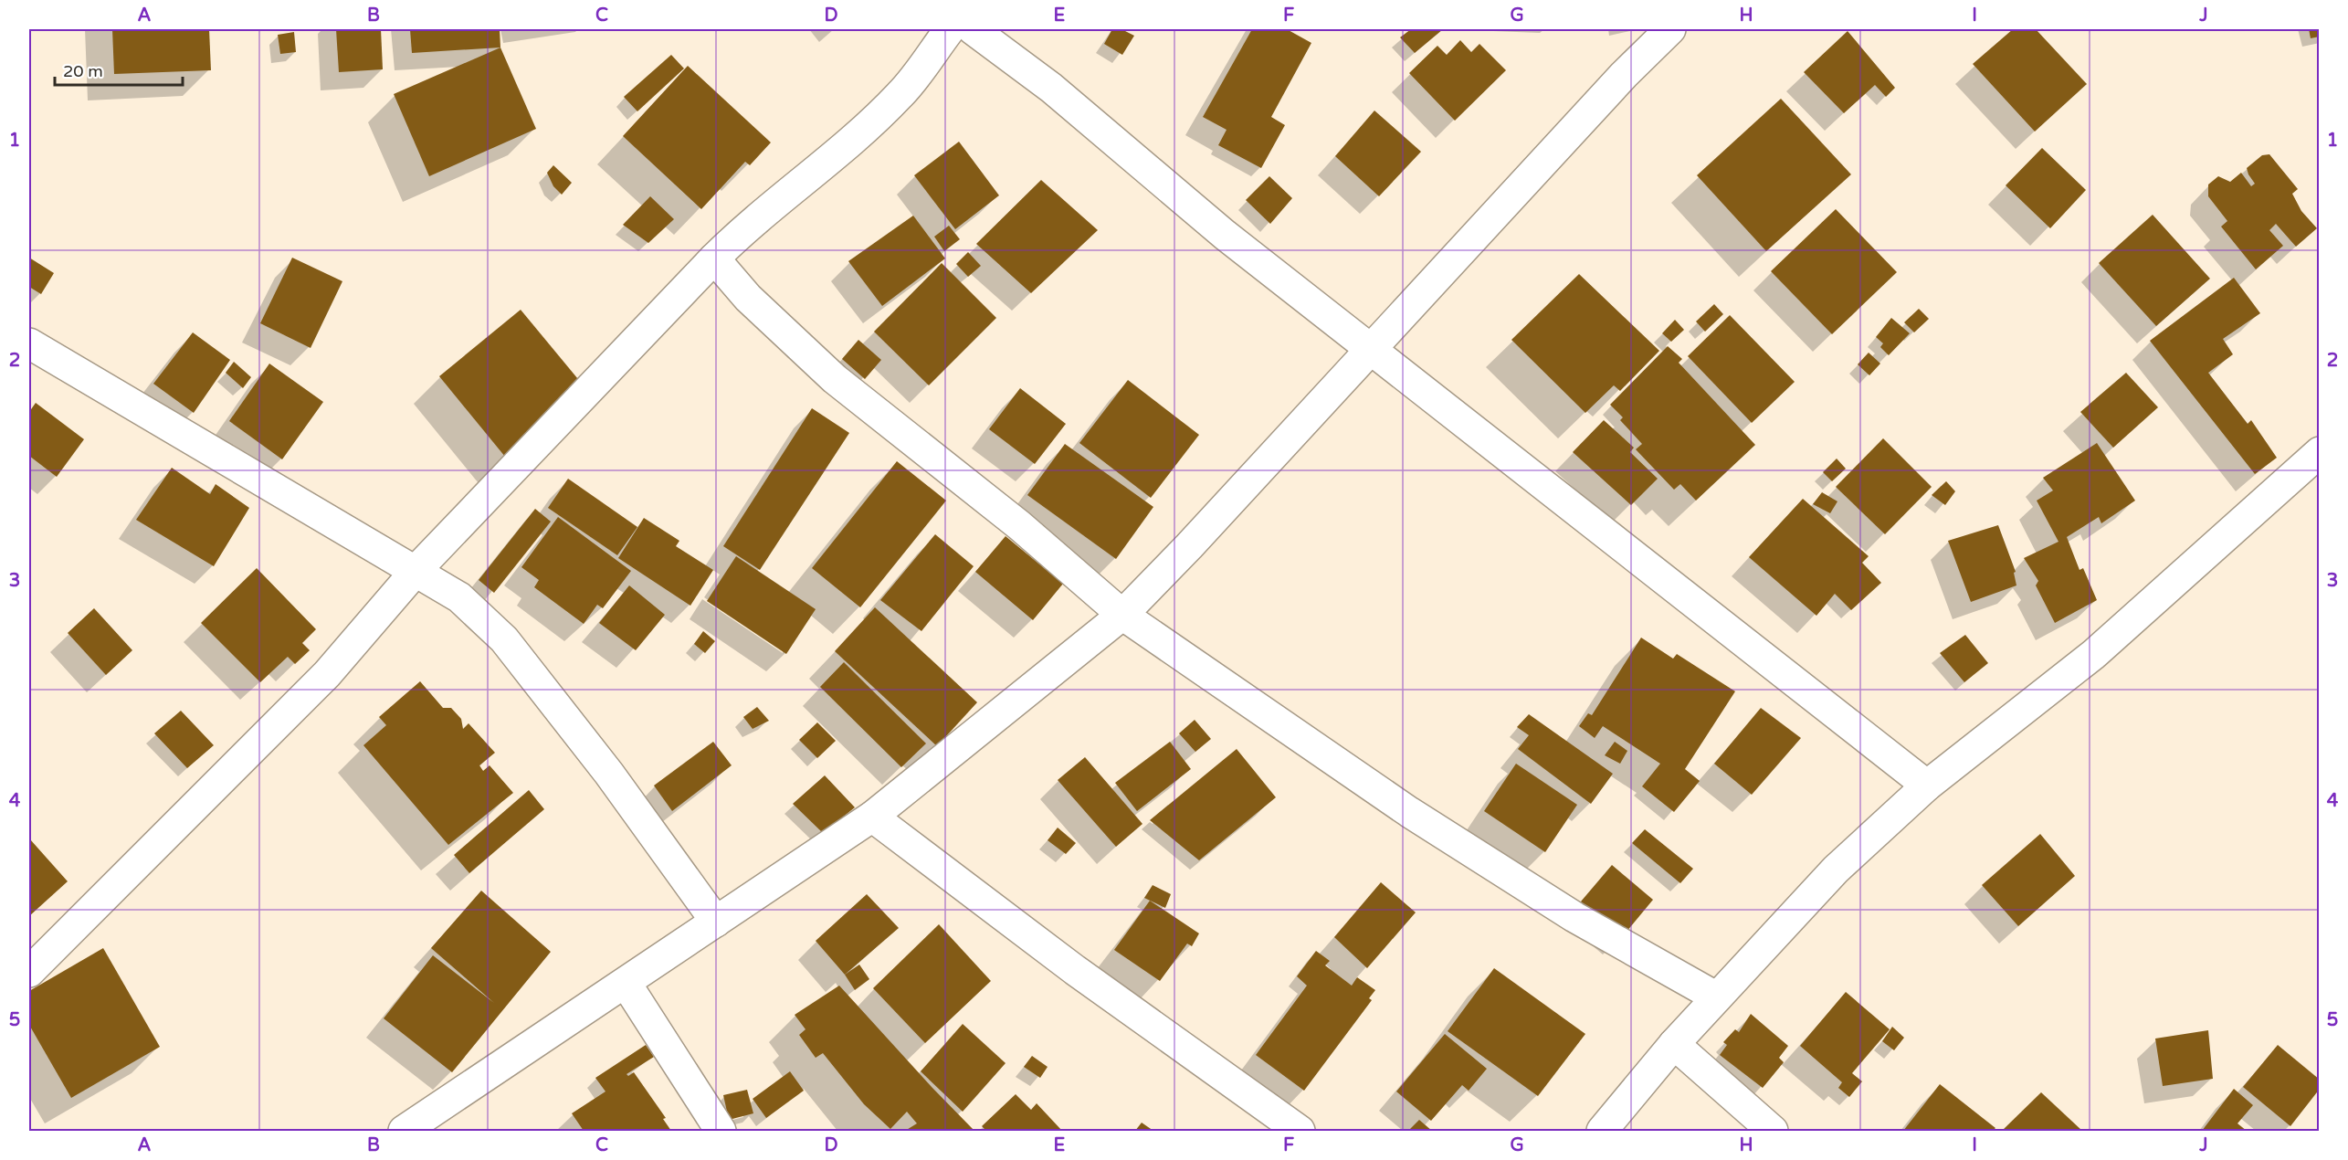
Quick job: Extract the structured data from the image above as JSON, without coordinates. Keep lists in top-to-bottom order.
{
  "scale_bar": "20 m",
  "grid": {
    "columns": [
      "A",
      "B",
      "C",
      "D",
      "E",
      "F",
      "G",
      "H",
      "I",
      "J"
    ],
    "rows": [
      "1",
      "2",
      "3",
      "4",
      "5"
    ]
  }
}
